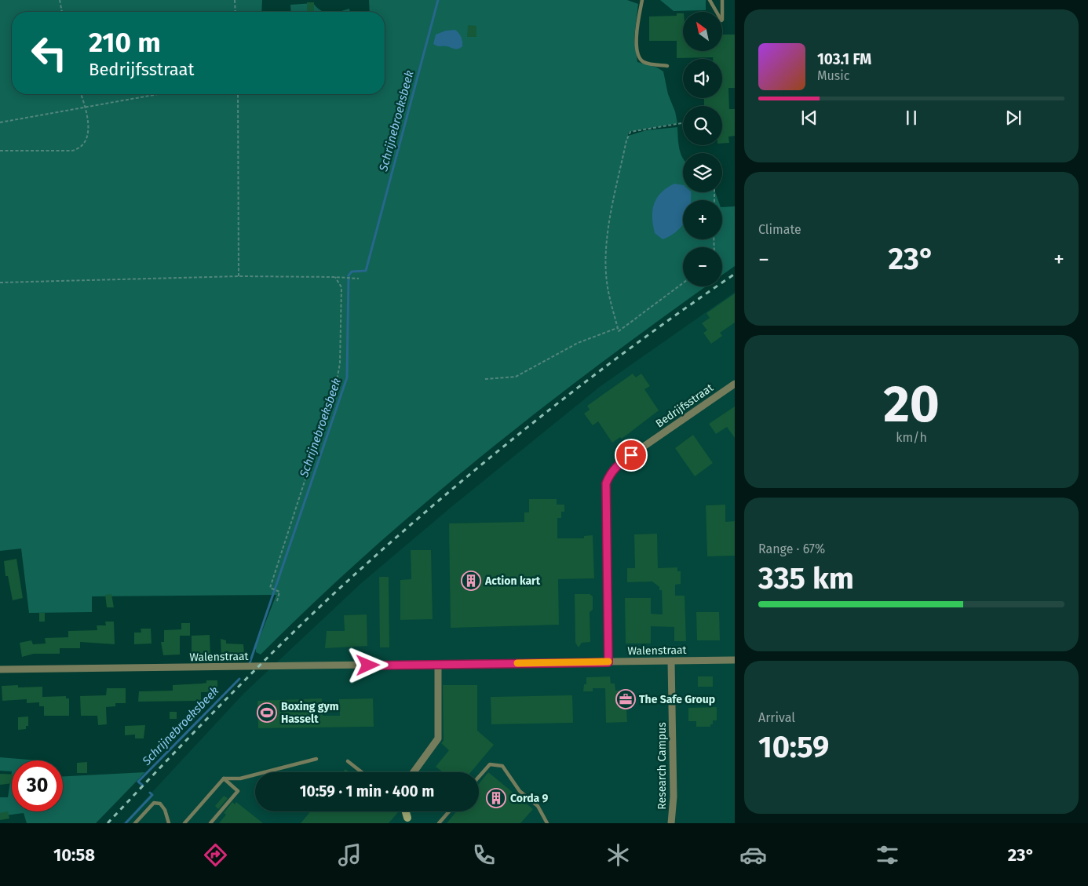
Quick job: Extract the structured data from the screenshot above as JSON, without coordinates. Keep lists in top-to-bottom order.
{
  "streets": {
    "street": ["Bedrijfsstraat", "Walenstraat", "Research Campus"]
  },
  "crossings": [
    ["Bedrijfsstraat", "Walenstraat"],
    ["Walenstraat", "Research Campus"]
  ],
  "water": ["Schrijnebroeksbeek"],
  "places": {
    "building": ["Action kart", "Corda 9"],
    "office": ["The Safe Group"],
    "sports": ["Boxing gym Hasselt"]
  },
  "north": "top left",
  "page": {
    "map_buttons": ["+", "−"],
    "turn": ["210 m", "Bedrijfsstraat"],
    "song": ["103.1 FM", "Music"],
    "tile": [
      "Climate",
      ["20", "km/h"],
      ["Range · 67%", "335 km"],
      ["Arrival", "10:59"]
    ],
    "heat": ["−", "23°", "+"],
    "limit": "30",
    "trip": "10:59 · 1 min · 400 m",
    "tabs": ["10:58", "23°"]
  }
}
